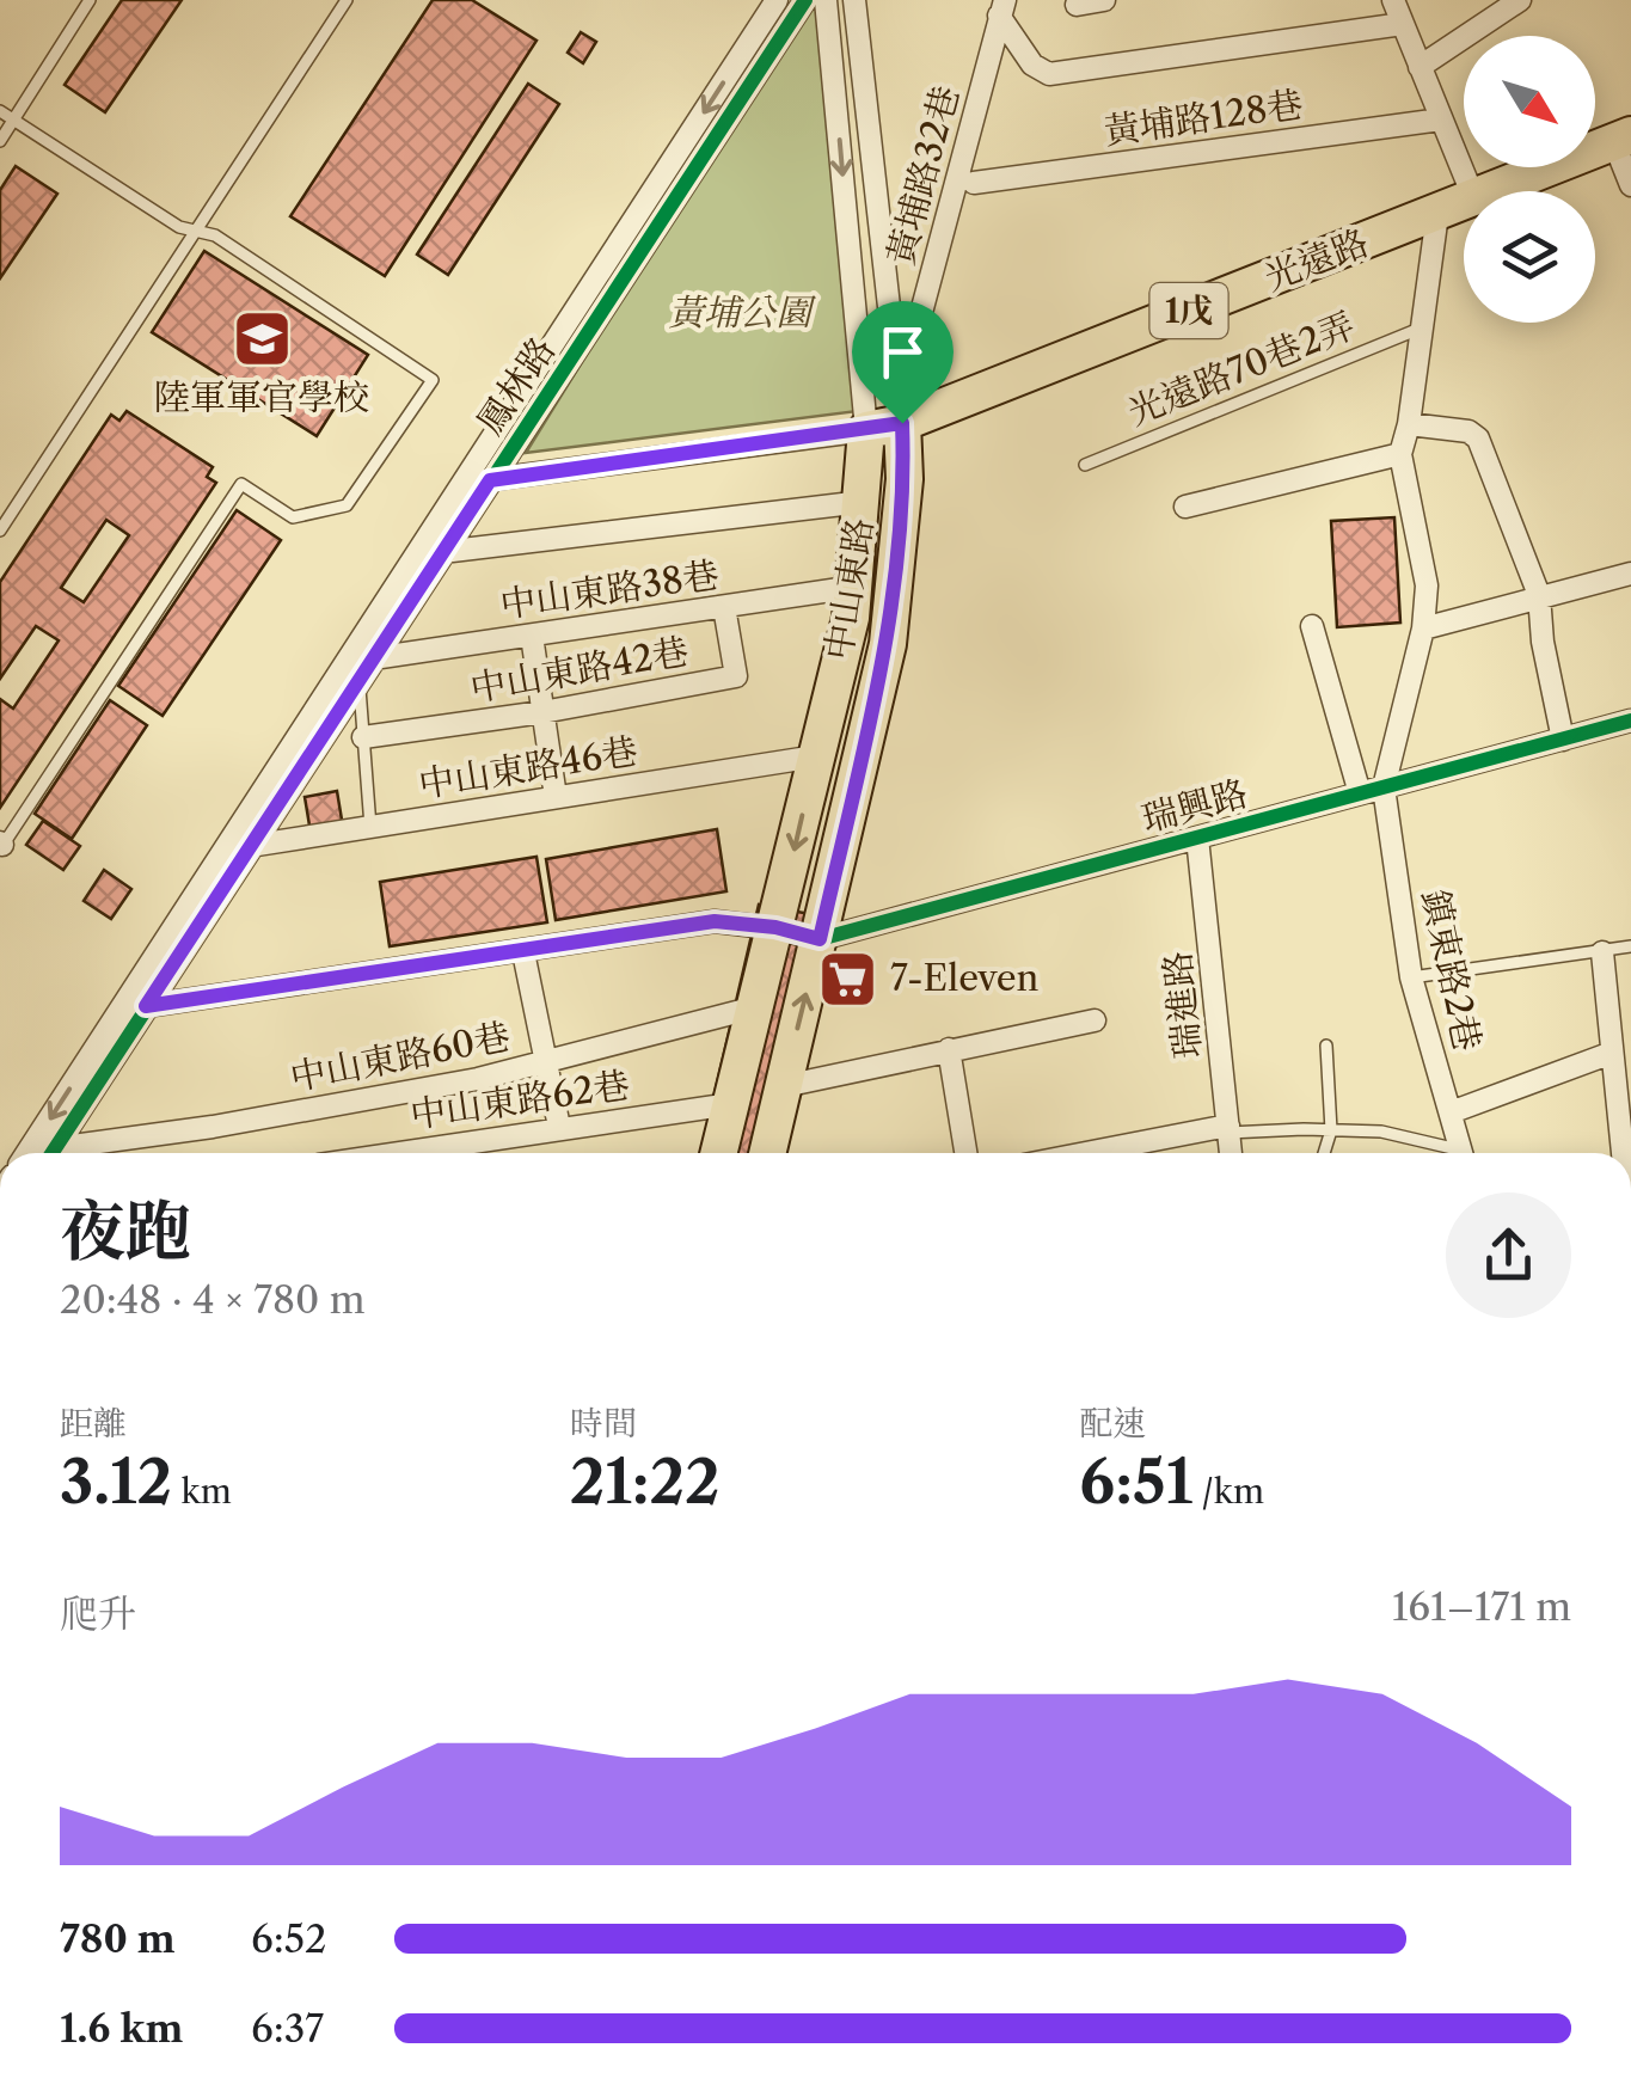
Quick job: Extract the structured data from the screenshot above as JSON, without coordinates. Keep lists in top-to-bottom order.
{
  "streets": {
    "main road": ["光遠路", "1戊", "中山東路"],
    "street": [
      "黃埔路128巷",
      "黃埔路32巷",
      "鳳林路",
      "中山東路38巷",
      "中山東路42巷",
      "中山東路46巷",
      "瑞興路",
      "鎮東路2巷",
      "瑞進路",
      "中山東路60巷",
      "中山東路62巷"
    ],
    "lane": ["光遠路70巷2弄"]
  },
  "crossings": [
    ["黃埔路32巷", "中山東路"],
    ["光遠路", "中山東路"],
    ["鳳林路", "中山東路38巷"],
    ["鳳林路", "中山東路46巷"],
    ["中山東路", "中山東路38巷"],
    ["中山東路", "中山東路46巷"],
    ["中山東路", "瑞興路"],
    ["中山東路", "中山東路60巷"],
    ["中山東路", "中山東路62巷"],
    ["中山東路38巷", "中山東路42巷"],
    ["瑞興路", "鎮東路2巷"],
    ["瑞興路", "瑞進路"]
  ],
  "parks": ["黃埔公園"],
  "places": {
    "school or university": ["陸軍軍官學校"],
    "supermarket": ["7-Eleven"]
  },
  "north": "bottom right",
  "page": {
    "heading": ["夜跑", "20:48 · 4 × 780 m"],
    "stats": [
      ["距離", "3.12 km"],
      ["時間", "21:22"],
      ["配速", "6:51 /km"]
    ],
    "chart": ["爬升", "161–171 m"],
    "list": [
      {
        "name": "780 m",
        "note": "6:52"
      },
      {
        "name": "1.6 km",
        "note": "6:37"
      }
    ]
  }
}
